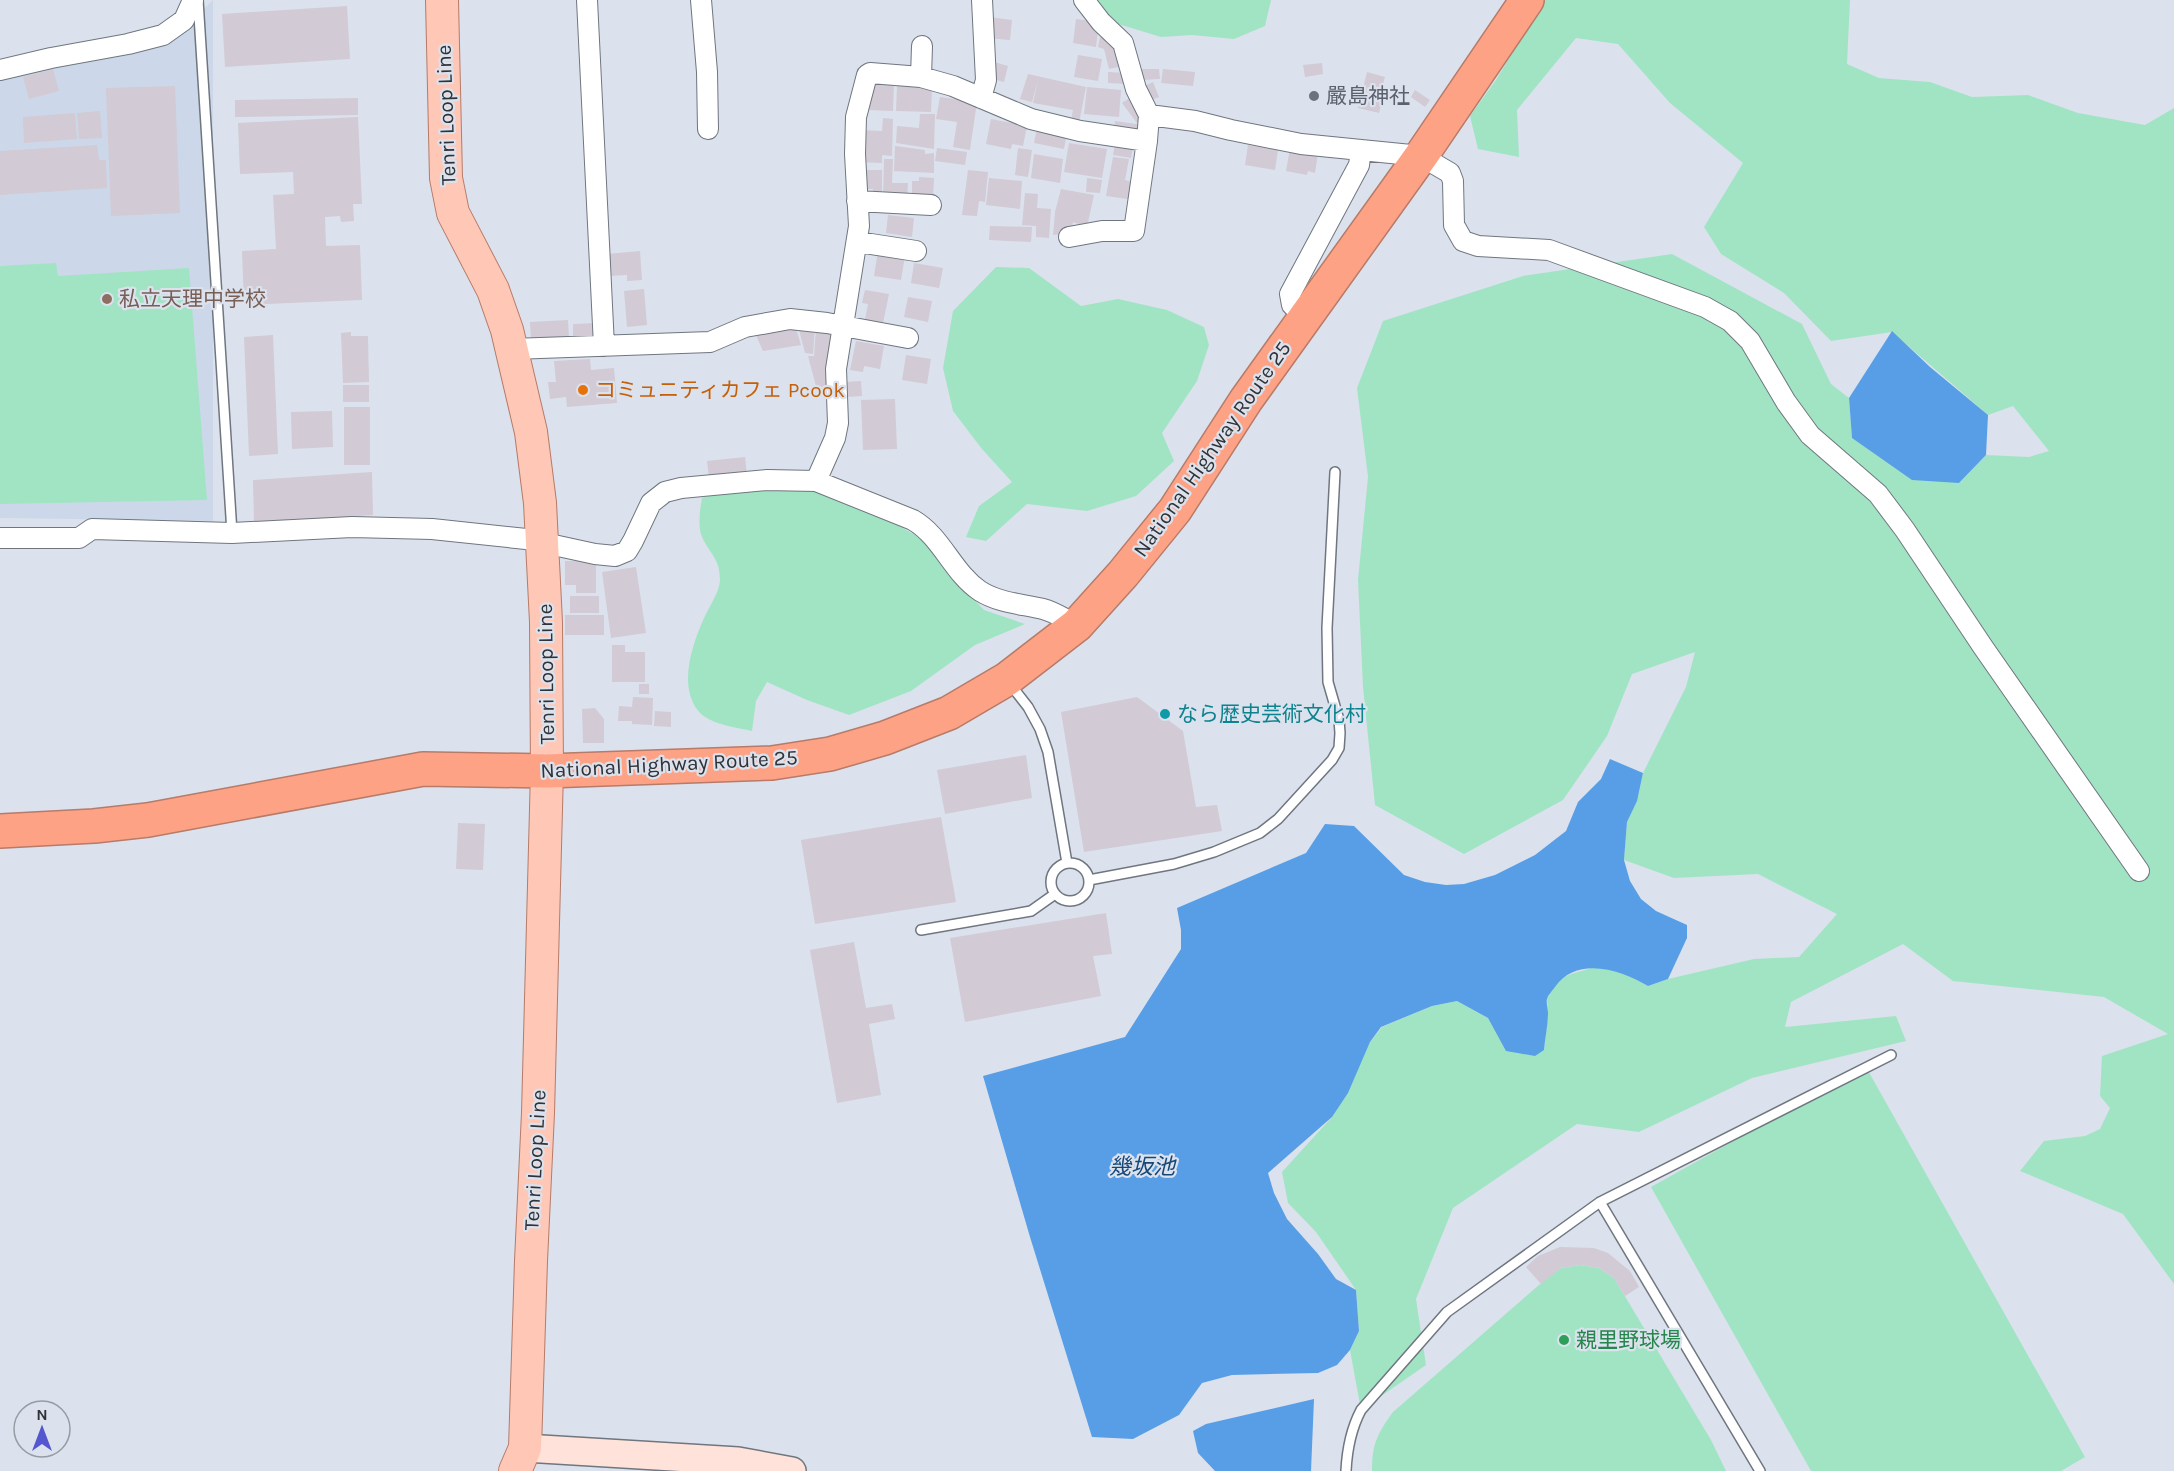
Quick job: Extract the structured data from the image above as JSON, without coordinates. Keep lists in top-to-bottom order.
{
  "streets": {
    "highway": ["National Highway Route 25"],
    "main road": ["Tenri Loop Line"]
  },
  "crossings": [
    ["Tenri Loop Line", "National Highway Route 25"]
  ],
  "water": ["幾坂池"],
  "places": [
    "嚴島神社",
    "私立天理中学校",
    "コミュニティカフェ Pcook",
    "なら歴史芸術文化村",
    "親里野球場"
  ],
  "north": "top"
}
